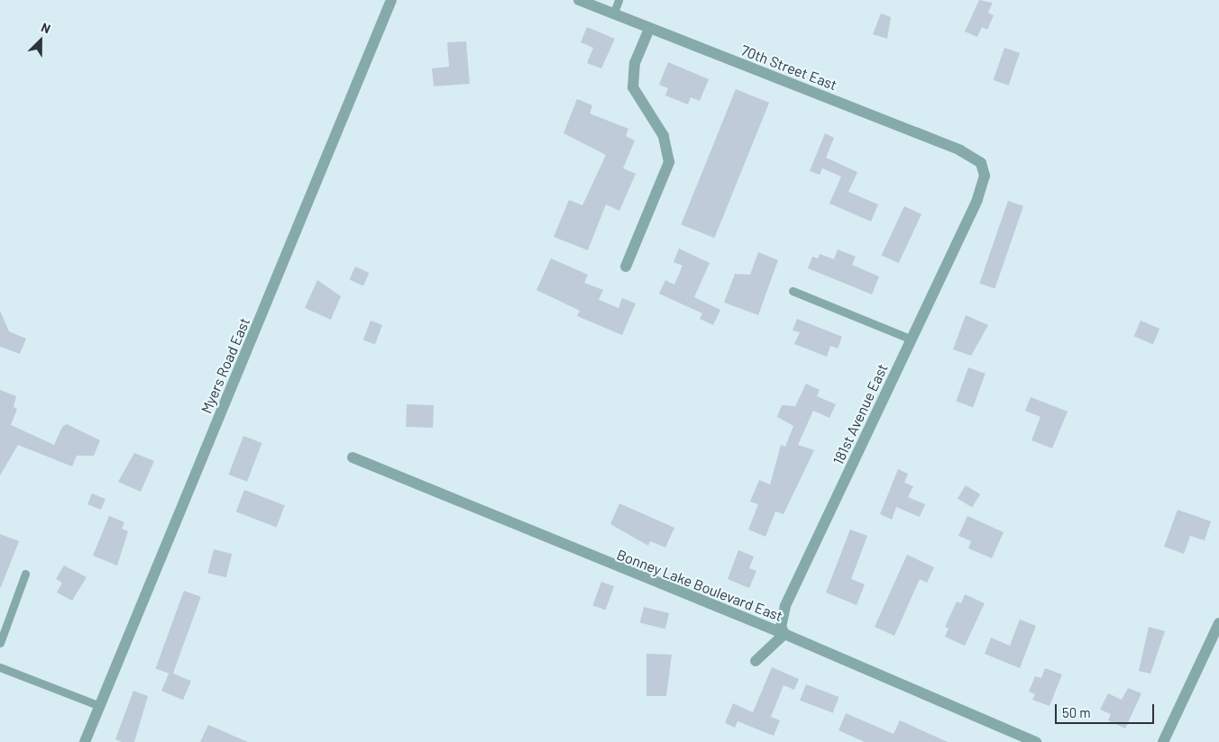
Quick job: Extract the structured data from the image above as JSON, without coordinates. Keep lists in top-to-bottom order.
{
  "streets": {
    "street": [
      "70th Street East",
      "Myers Road East",
      "181st Avenue East",
      "Bonney Lake Boulevard East"
    ]
  },
  "crossings": [
    ["70th Street East", "181st Avenue East"],
    ["181st Avenue East", "Bonney Lake Boulevard East"]
  ],
  "scale_bar": "50 m",
  "north": "top right"
}
